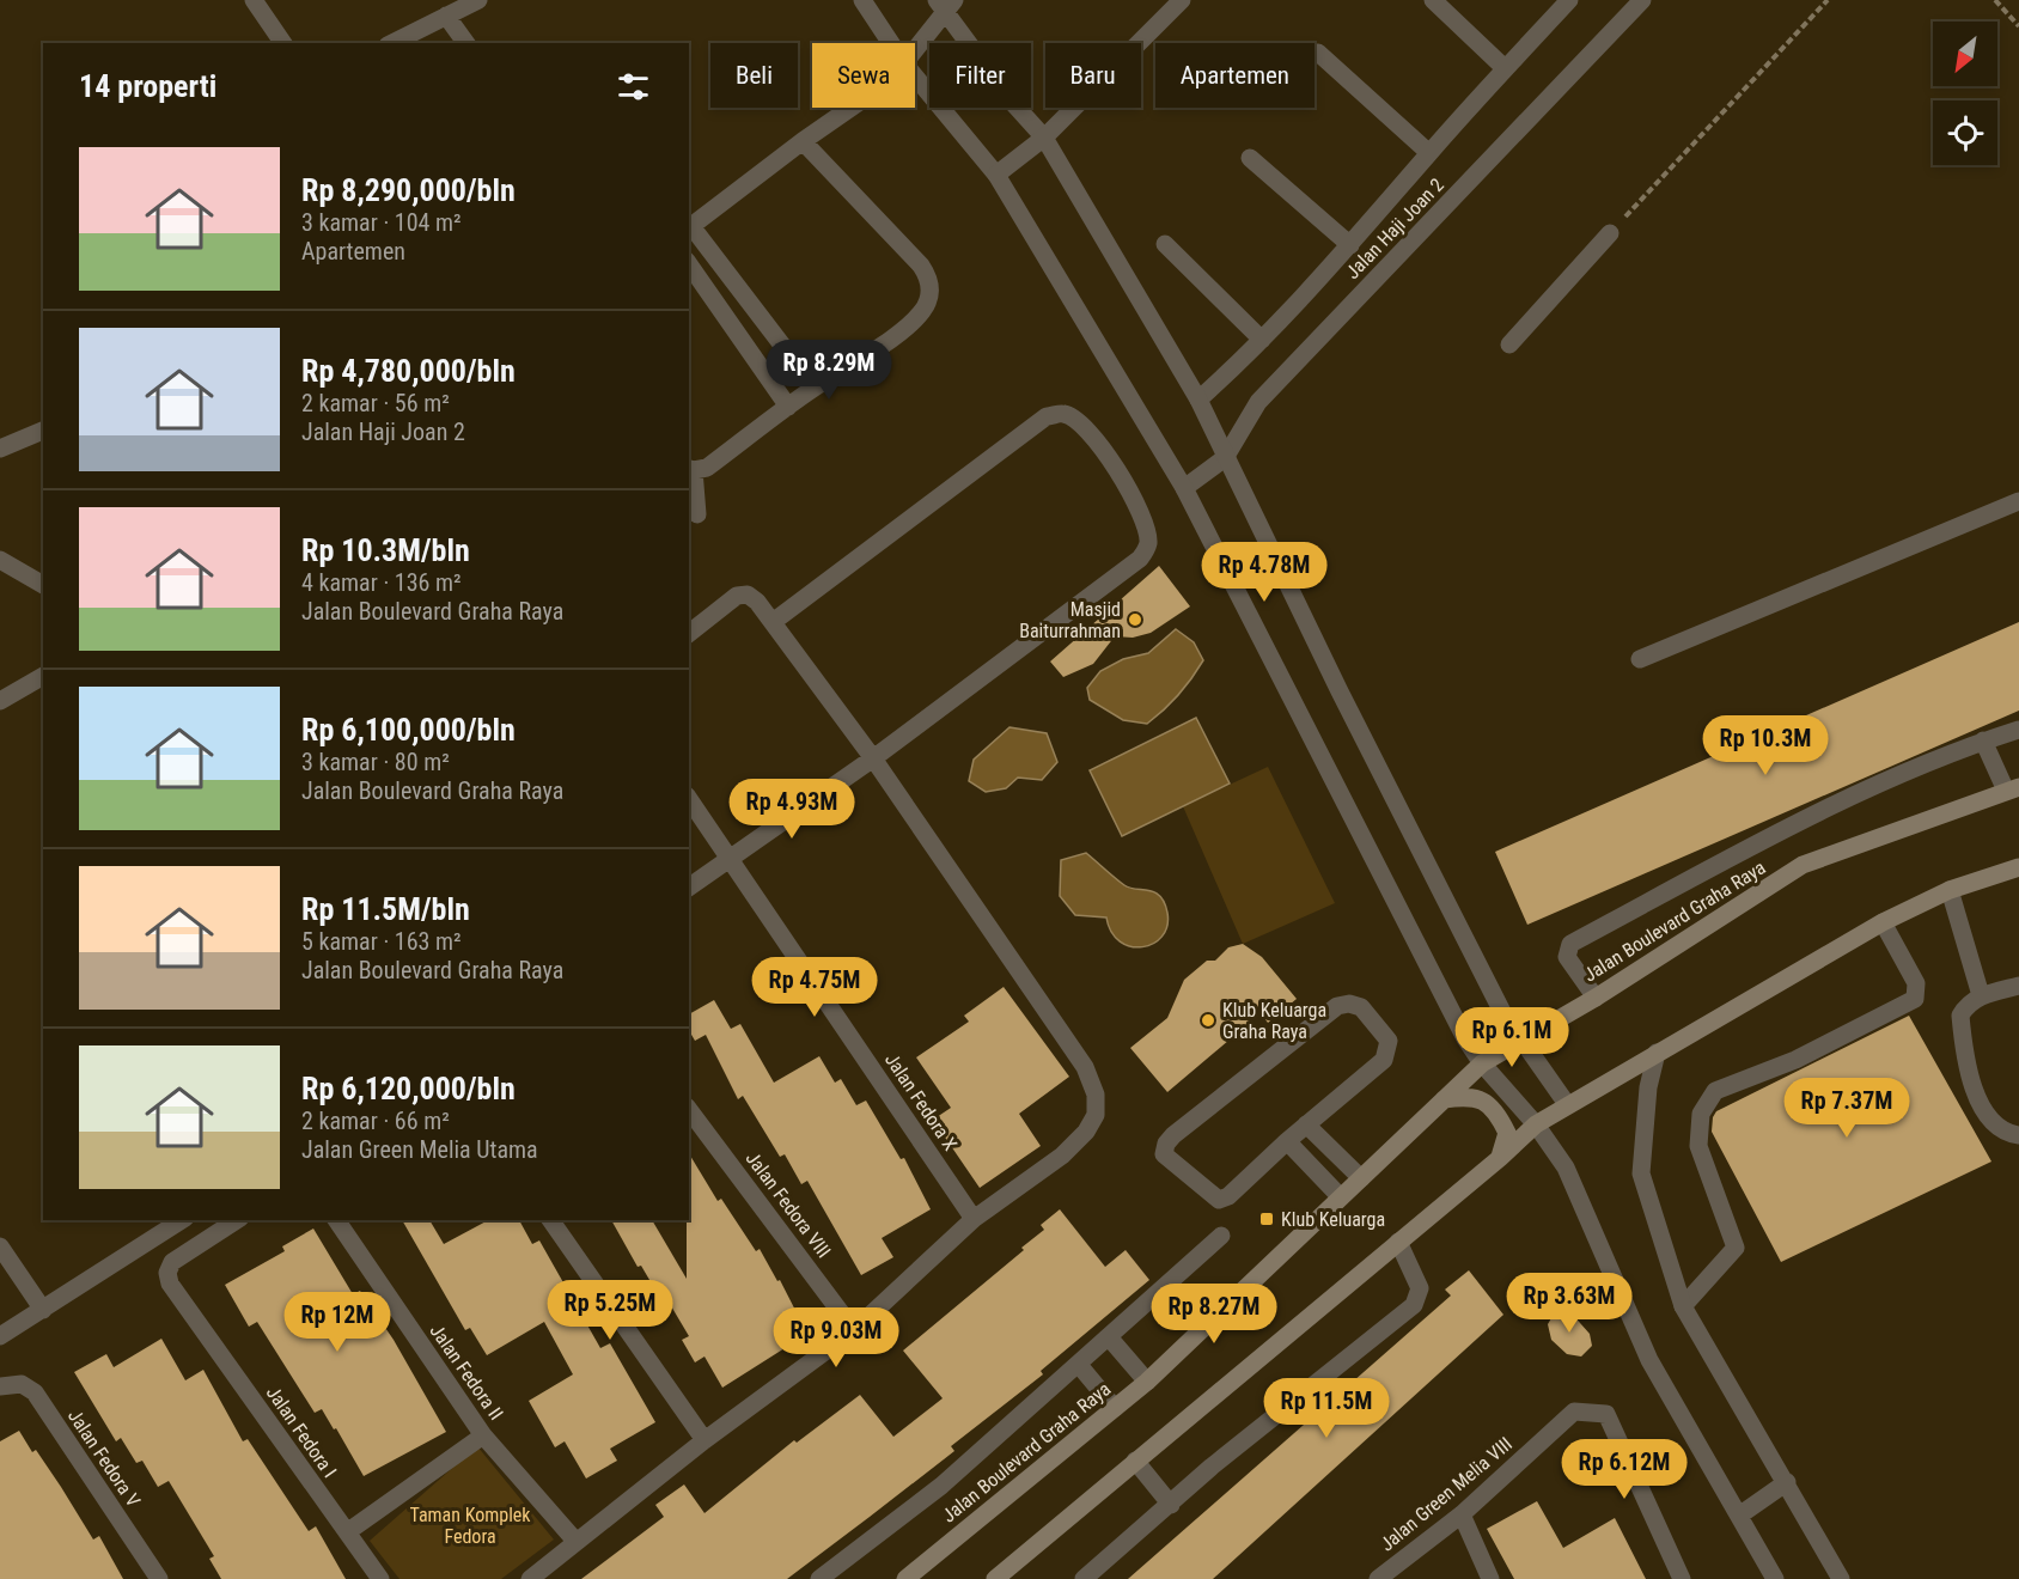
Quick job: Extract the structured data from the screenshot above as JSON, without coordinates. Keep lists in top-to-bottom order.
{
  "streets": {
    "main road": ["Jalan Boulevard Graha Raya"],
    "street": [
      "Jalan Haji Joan 2",
      "Jalan Fedora X",
      "Jalan Fedora VIII",
      "Jalan Fedora II",
      "Jalan Fedora I",
      "Jalan Fedora V",
      "Jalan Green Melia VIII"
    ]
  },
  "parks": ["Taman Komplek Fedora"],
  "places": {
    "other": ["Masjid Baiturrahman", "Klub Keluarga Graha Raya"],
    "transit": ["Klub Keluarga"]
  },
  "north": "bottom left",
  "page": {
    "chip": [
      "Beli",
      "Sewa",
      "Filter",
      "Baru",
      "Apartemen"
    ],
    "heading": "14 properti",
    "list": [
      {
        "name": "Rp 8,290,000/bln",
        "note": "3 kamar · 104 m² · Apartemen"
      },
      {
        "name": "Rp 4,780,000/bln",
        "note": "2 kamar · 56 m² · Jalan Haji Joan 2"
      },
      {
        "name": "Rp 10.3M/bln",
        "note": "4 kamar · 136 m² · Jalan Boulevard Graha Raya"
      },
      {
        "name": "Rp 6,100,000/bln",
        "note": "3 kamar · 80 m² · Jalan Boulevard Graha Raya"
      },
      {
        "name": "Rp 11.5M/bln",
        "note": "5 kamar · 163 m² · Jalan Boulevard Graha Raya"
      },
      {
        "name": "Rp 6,120,000/bln",
        "note": "2 kamar · 66 m² · Jalan Green Melia Utama"
      }
    ],
    "price": [
      "Rp 8.29M",
      "Rp 4.78M",
      "Rp 10.3M",
      "Rp 4.93M",
      "Rp 4.75M",
      "Rp 6.1M",
      "Rp 7.37M",
      "Rp 3.63M",
      "Rp 5.25M",
      "Rp 8.27M",
      "Rp 12M",
      "Rp 9.03M",
      "Rp 11.5M",
      "Rp 6.12M"
    ]
  }
}
